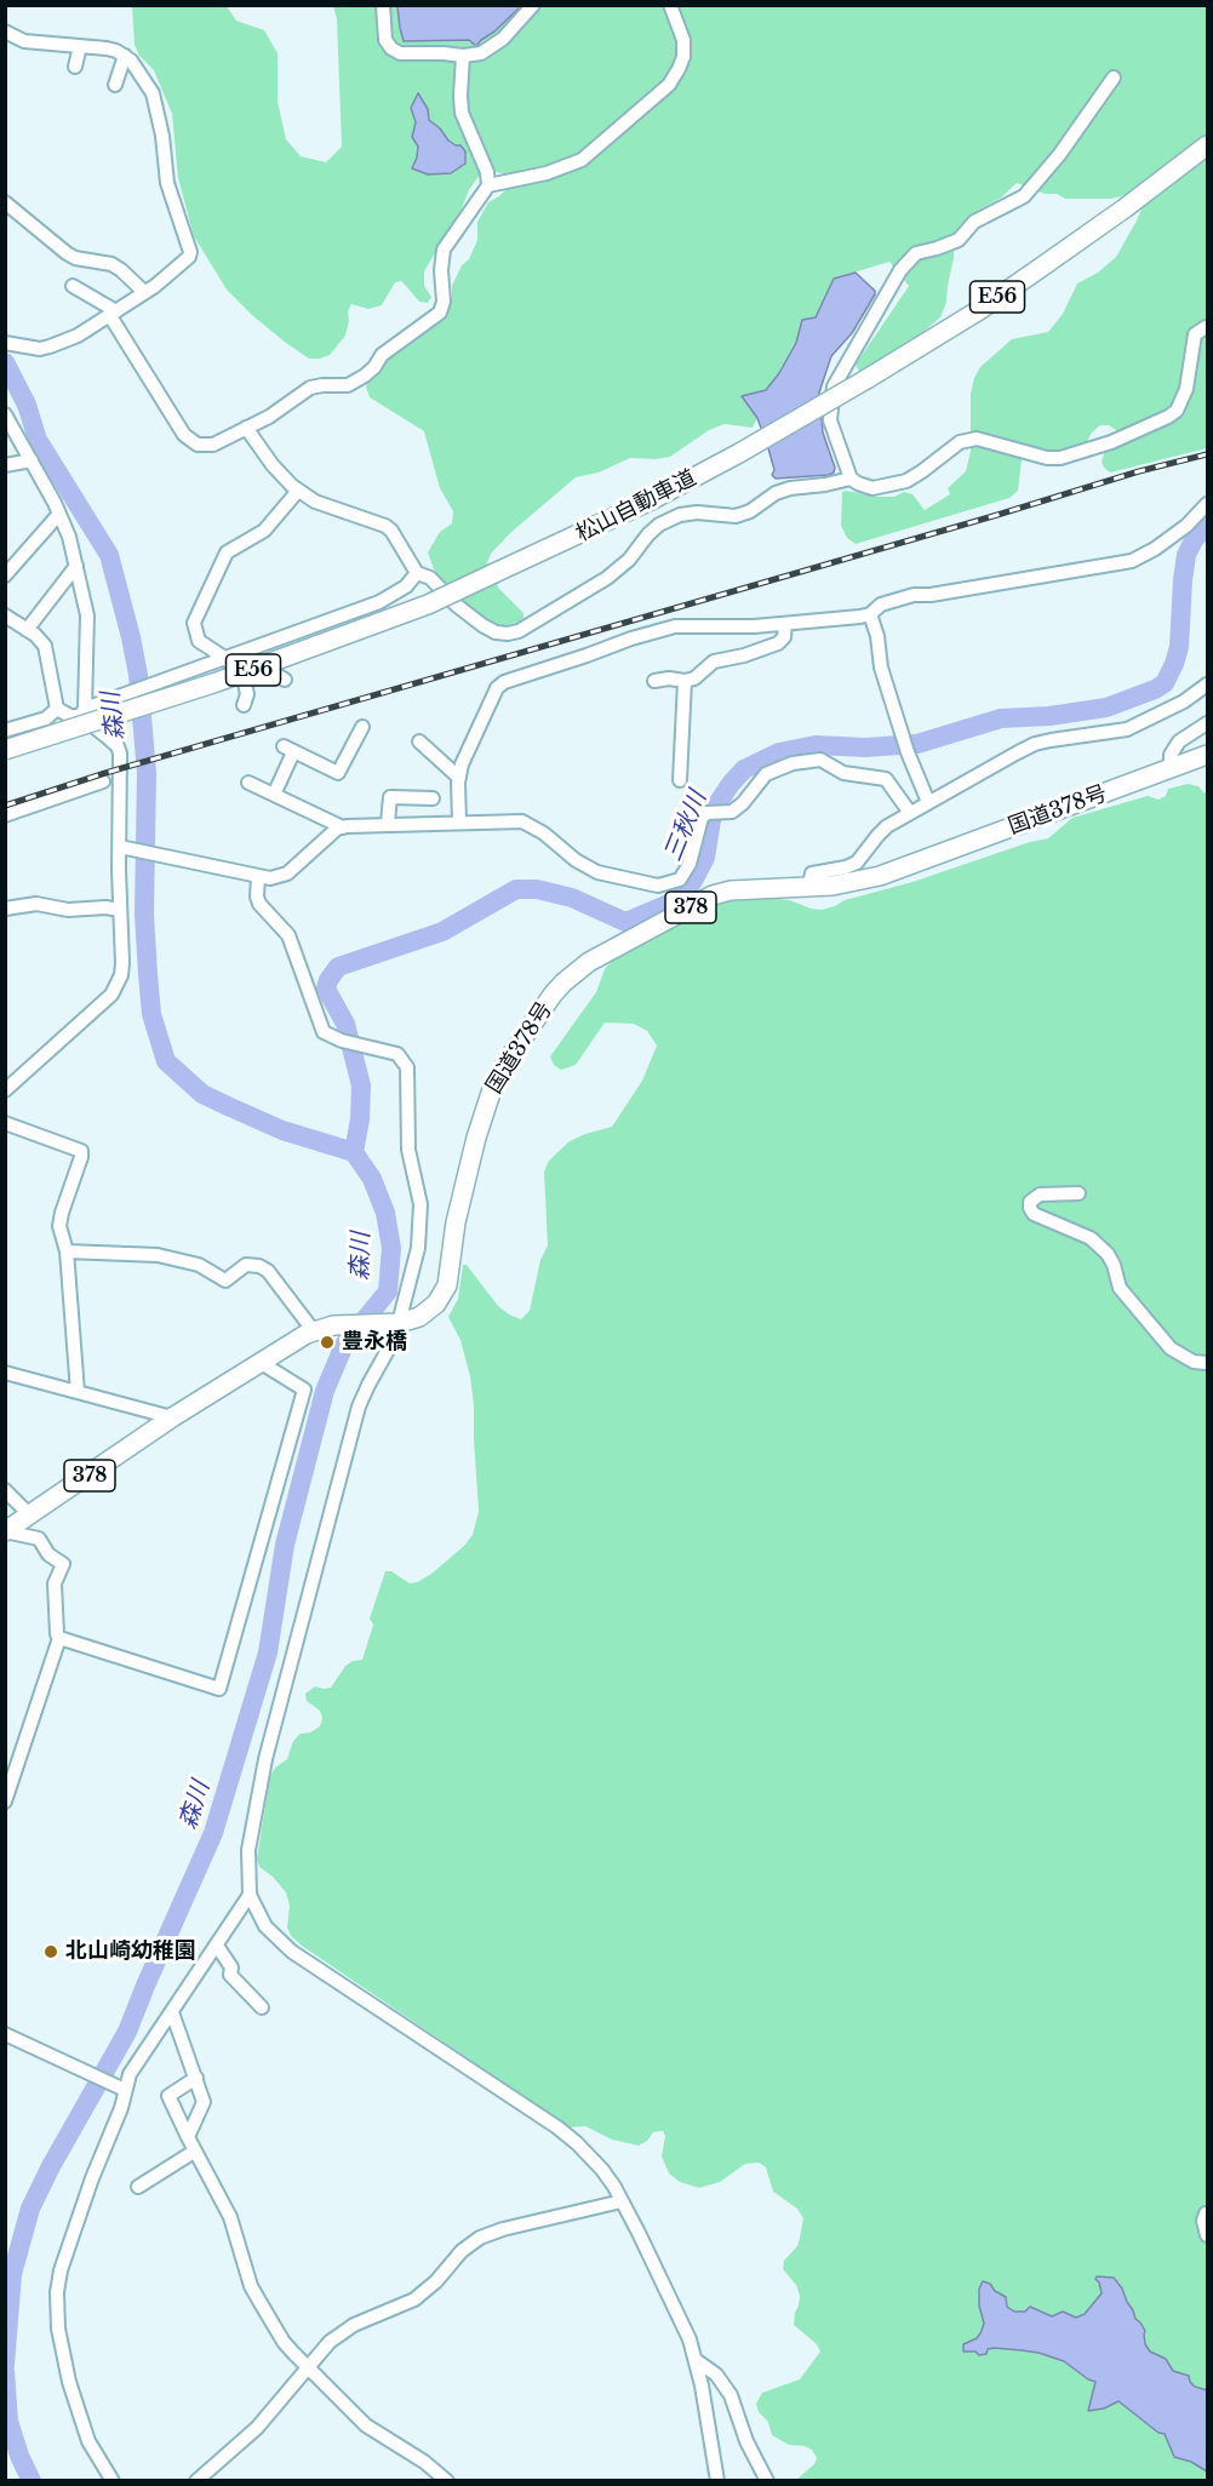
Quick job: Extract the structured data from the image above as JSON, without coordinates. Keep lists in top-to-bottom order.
{
  "streets": {
    "highway": [
      "E56",
      "松山自動車道",
      "国道378号",
      "378"
    ]
  },
  "water": ["森川", "三秋川"],
  "places": ["豊永橋", "北山崎幼稚園"]
}
